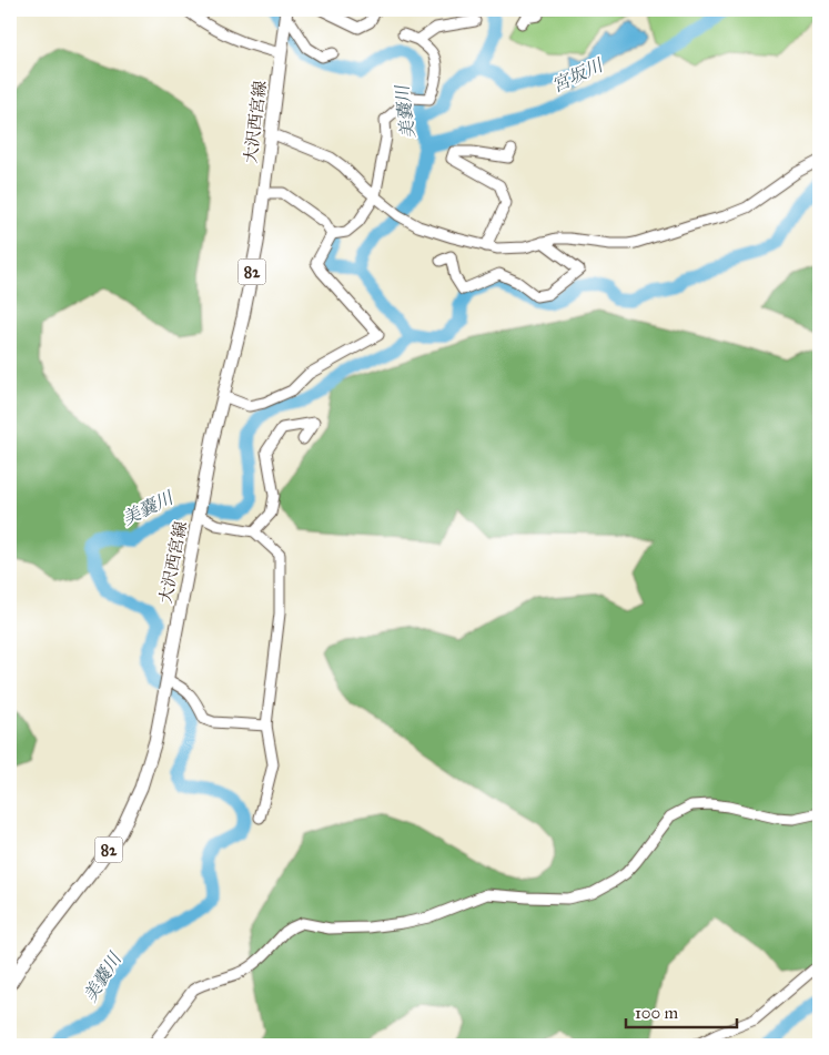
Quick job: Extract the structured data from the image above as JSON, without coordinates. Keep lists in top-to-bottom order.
{
  "streets": {
    "main road": ["大沢西宮線", "82"]
  },
  "water": ["宮坂川", "美嚢川"],
  "scale_bar": "100 m"
}
